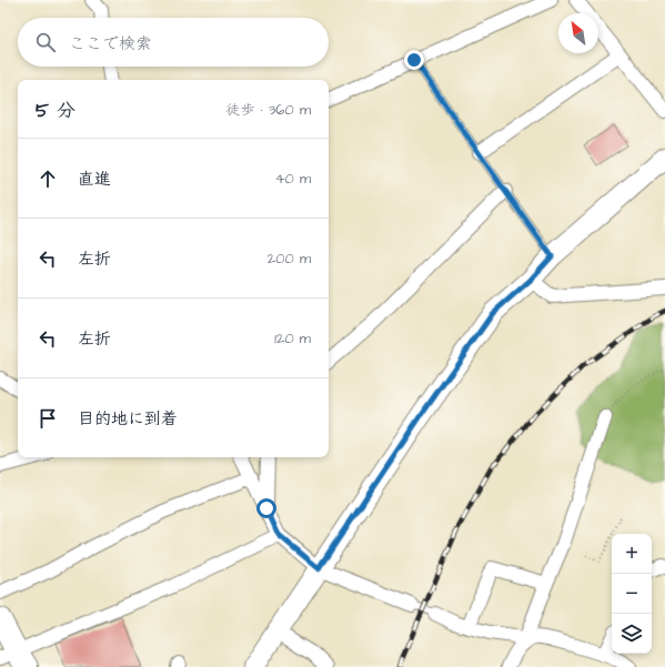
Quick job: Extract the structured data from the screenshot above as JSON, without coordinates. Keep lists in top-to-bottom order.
{
  "north": "top left",
  "page": {
    "search": "ここで検索",
    "heading": ["5 分", "徒歩 · 360 m"],
    "list": [
      ["直進", "40 m"],
      ["左折", "200 m"],
      ["左折", "120 m"],
      "目的地に到着"
    ],
    "map_buttons": ["+", "−"]
  }
}
